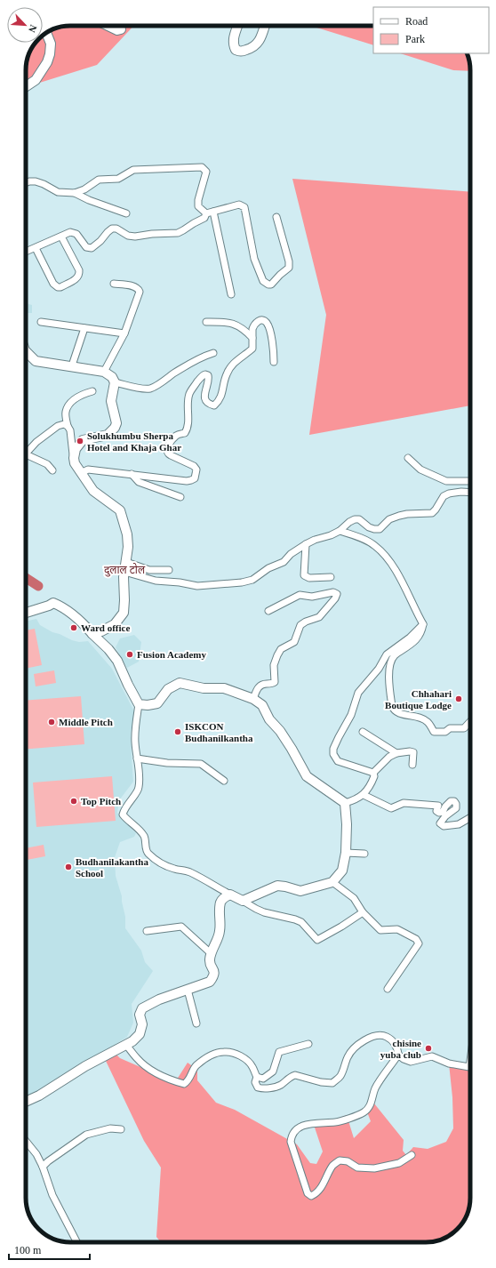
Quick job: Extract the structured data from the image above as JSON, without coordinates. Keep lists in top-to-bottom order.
{
  "districts": ["दुलाल टोल"],
  "places": [
    "Solukhumbu Sherpa Hotel and Khaja Ghar",
    "Ward office",
    "Fusion Academy",
    "Chhahari Boutique Lodge",
    "Middle Pitch",
    "ISKCON Budhanilkantha",
    "Top Pitch",
    "Budhanilakantha School",
    "chisine yuba club"
  ],
  "legend": ["Road", "Park"],
  "scale_bar": "100 m",
  "north": "bottom right"
}
